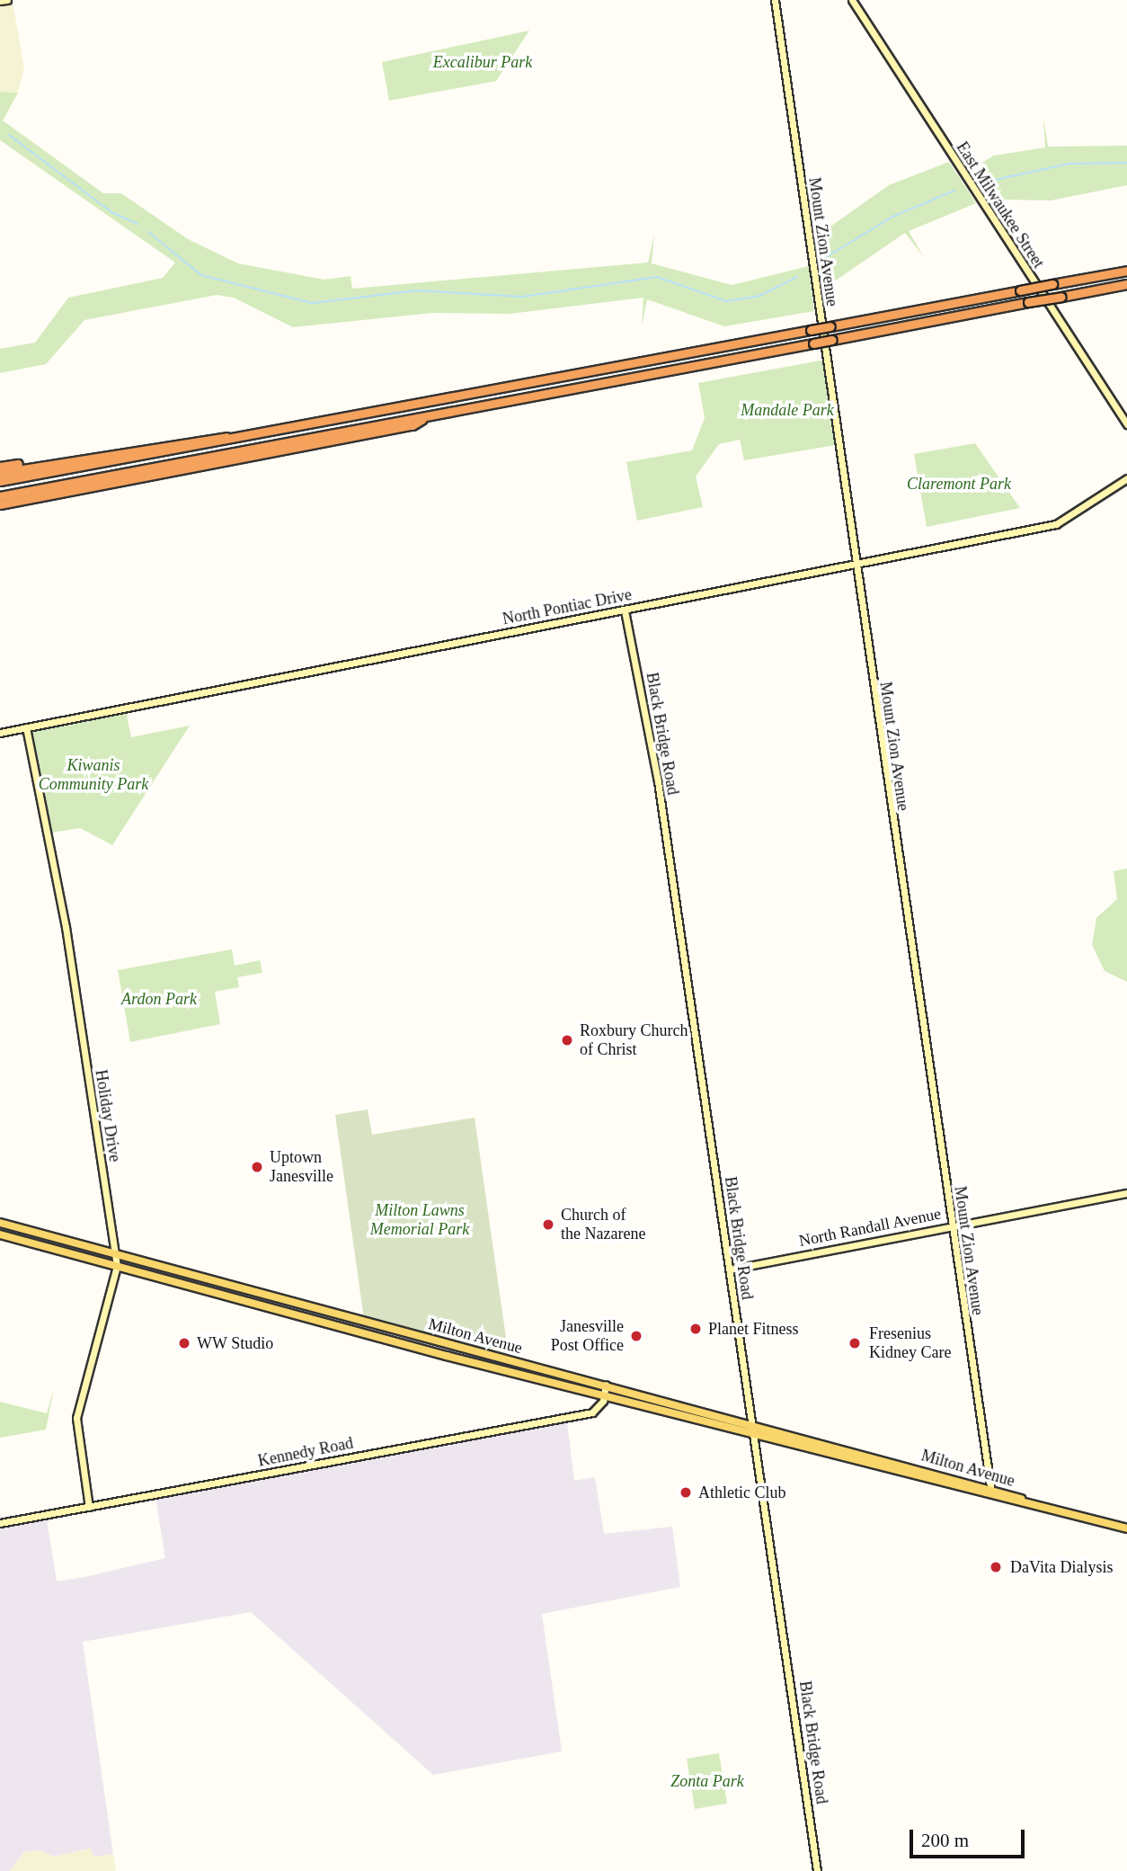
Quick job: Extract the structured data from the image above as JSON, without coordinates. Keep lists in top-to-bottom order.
{
  "streets": {
    "main road": ["Milton Avenue"],
    "street": [
      "East Milwaukee Street",
      "Mount Zion Avenue",
      "North Pontiac Drive",
      "Black Bridge Road",
      "Holiday Drive",
      "North Randall Avenue",
      "Kennedy Road"
    ]
  },
  "crossings": [
    ["Mount Zion Avenue", "North Pontiac Drive"],
    ["Mount Zion Avenue", "North Randall Avenue"],
    ["Mount Zion Avenue", "Milton Avenue"],
    ["North Pontiac Drive", "Black Bridge Road"],
    ["North Pontiac Drive", "Holiday Drive"],
    ["Black Bridge Road", "North Randall Avenue"],
    ["Black Bridge Road", "Milton Avenue"],
    ["Holiday Drive", "Milton Avenue"],
    ["Holiday Drive", "Kennedy Road"],
    ["Milton Avenue", "Kennedy Road"]
  ],
  "parks": [
    "Excalibur Park",
    "Mandale Park",
    "Claremont Park",
    "Kiwanis Community Park",
    "Ardon Park",
    "Milton Lawns Memorial Park",
    "Zonta Park"
  ],
  "places": [
    "Roxbury Church of Christ",
    "Uptown Janesville",
    "Church of the Nazarene",
    "Planet Fitness",
    "Janesville Post Office",
    "WW Studio",
    "Fresenius Kidney Care",
    "Athletic Club",
    "DaVita Dialysis"
  ],
  "scale_bar": "200 m"
}
